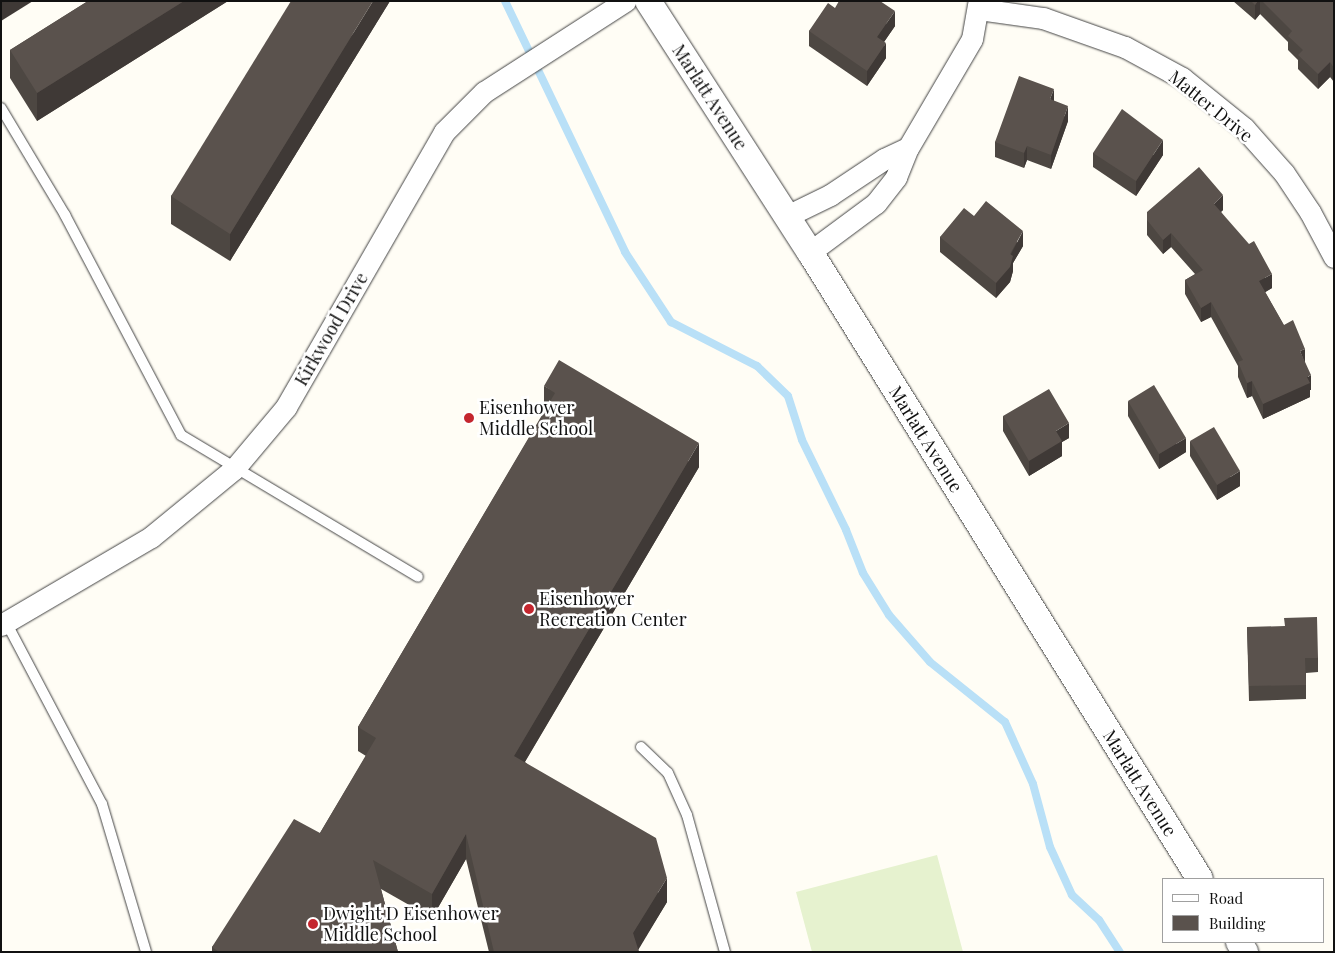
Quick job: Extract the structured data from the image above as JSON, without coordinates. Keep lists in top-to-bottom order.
{
  "streets": {
    "street": ["Marlatt Avenue", "Matter Drive", "Kirkwood Drive"]
  },
  "places": ["Eisenhower Middle School", "Eisenhower Recreation Center", "Dwight D Eisenhower Middle School"],
  "legend": ["Road", "Building"]
}
